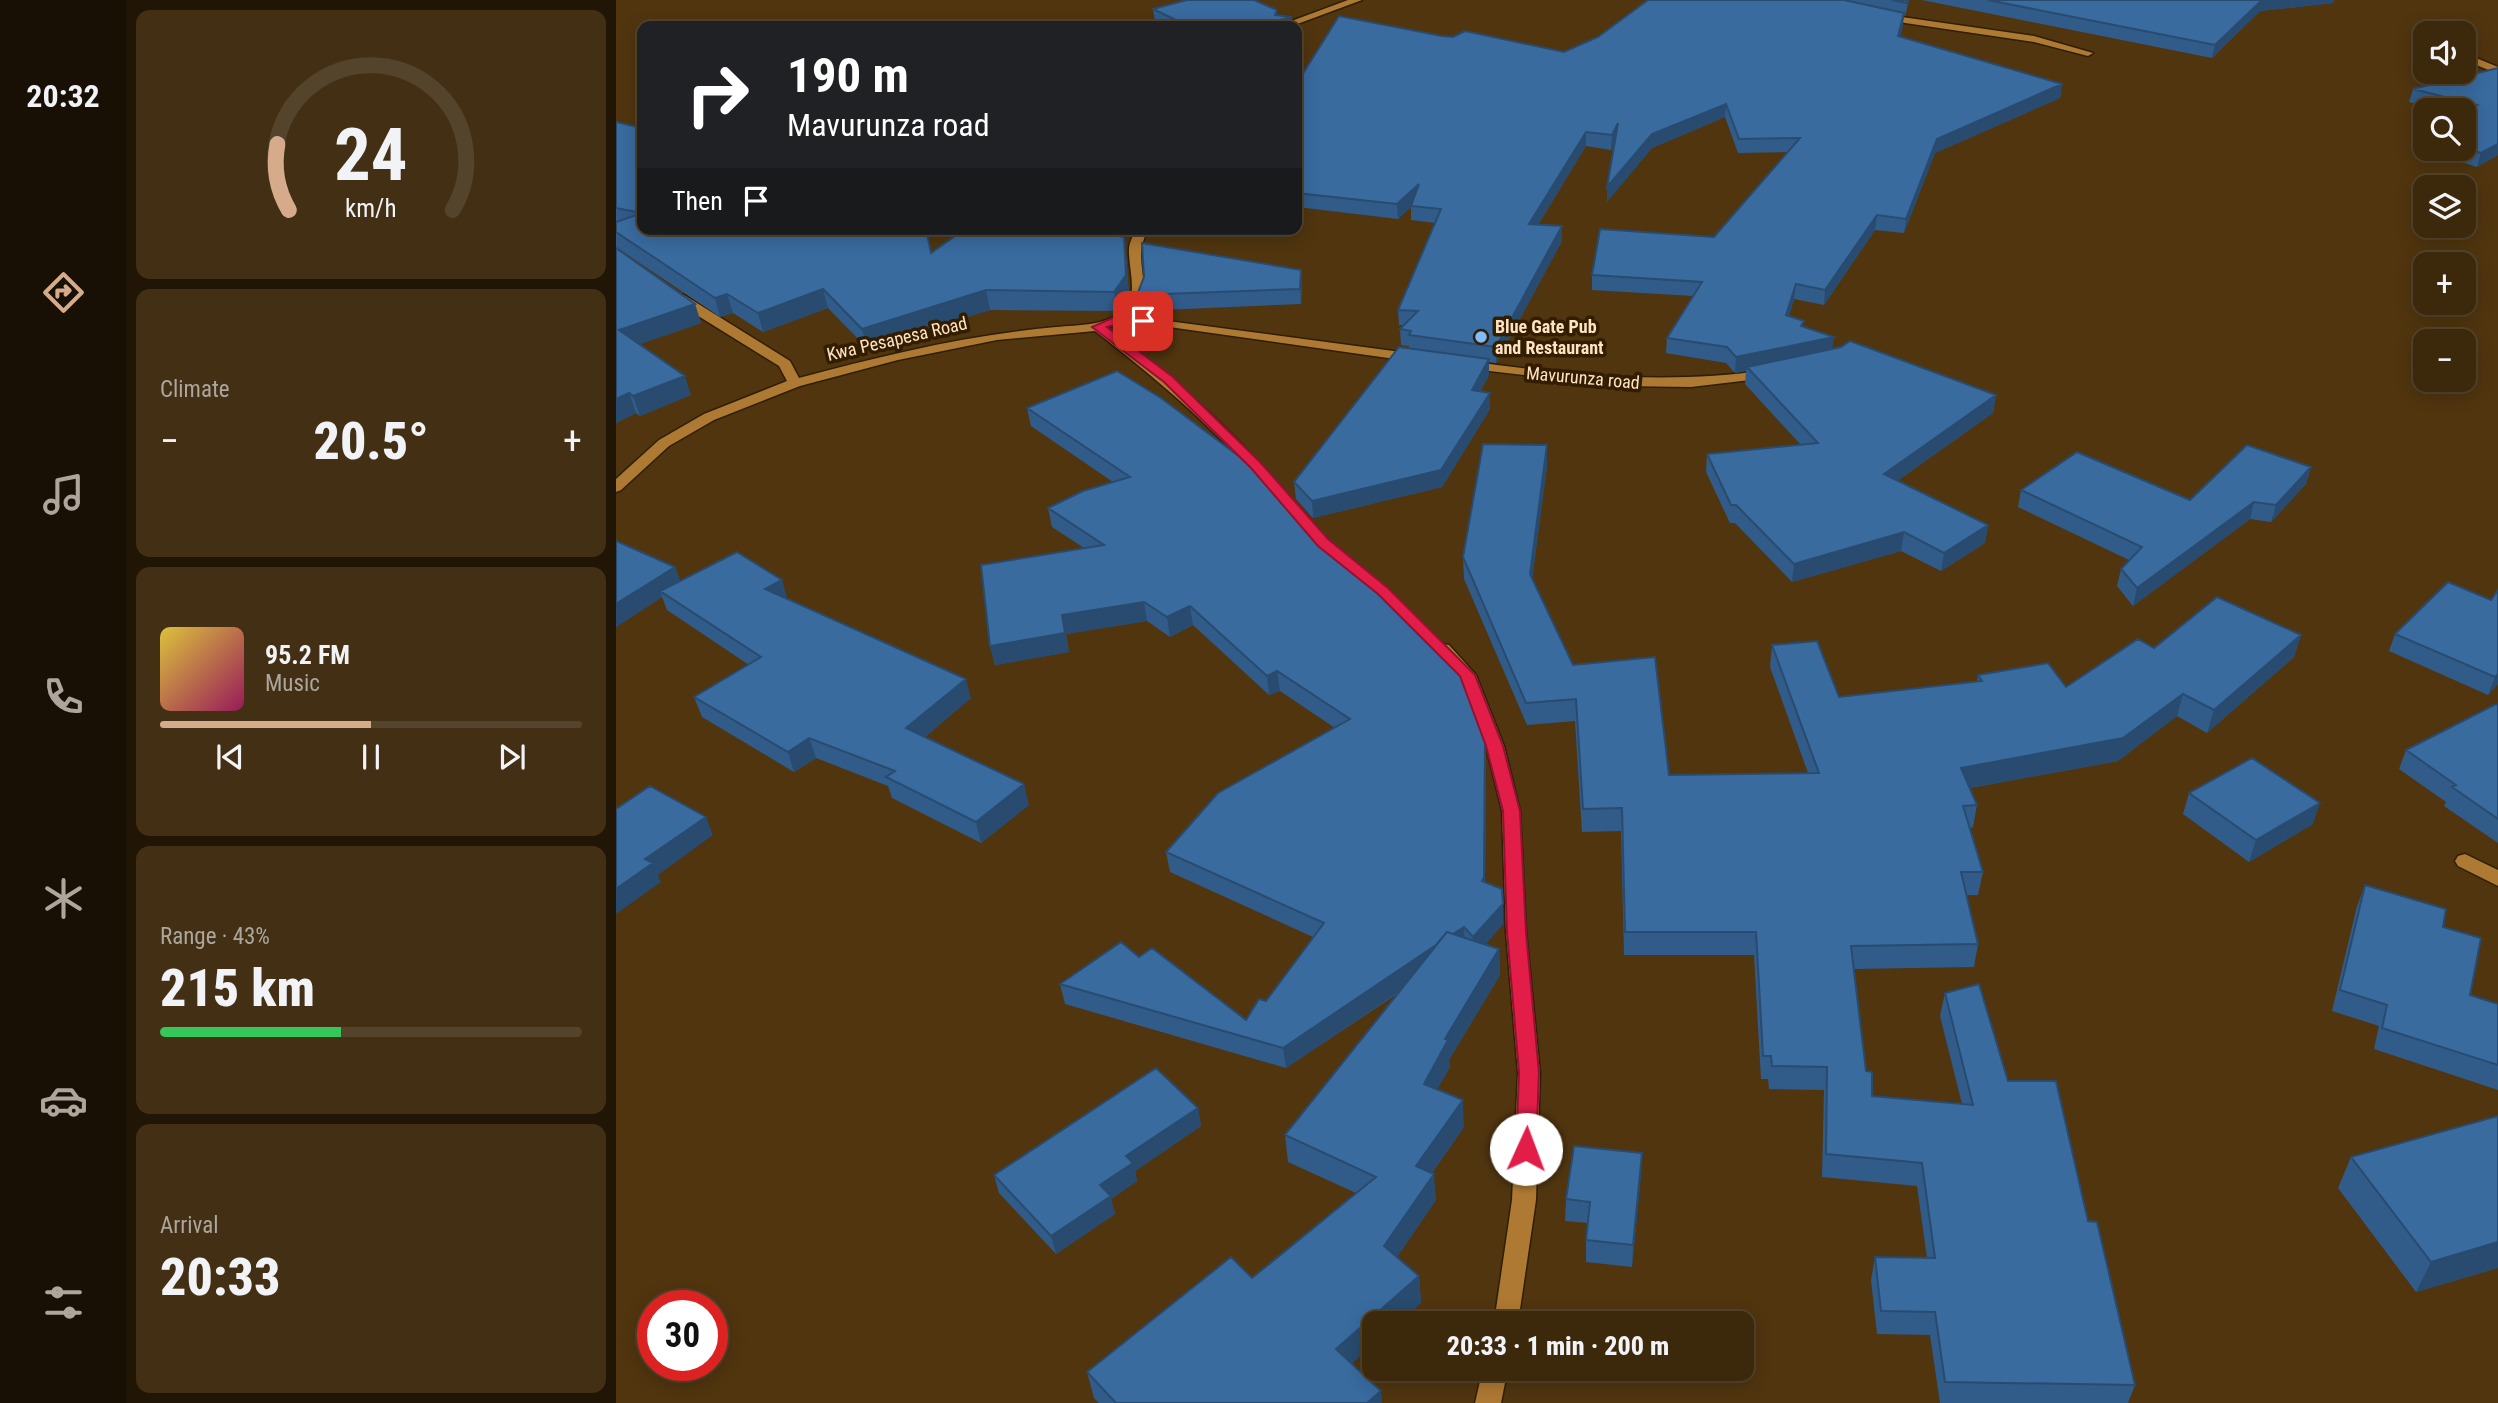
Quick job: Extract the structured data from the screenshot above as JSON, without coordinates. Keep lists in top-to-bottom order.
{
  "streets": {
    "street": ["Kwa Pesapesa Road", "Mavurunza road"]
  },
  "places": ["Blue Gate Pub and Restaurant"],
  "page": {
    "tabs": "20:32",
    "map_buttons": ["+", "−"],
    "turn": ["190 m", "Mavurunza road"],
    "then": "Then",
    "tile": [
      "Climate",
      ["Range · 43%", "215 km"],
      ["Arrival", "20:33"]
    ],
    "heat": ["−", "20.5°", "+"],
    "song": ["95.2 FM", "Music"],
    "limit": "30",
    "trip": "20:33 · 1 min · 200 m",
    "gauge": ["24", "km/h"]
  }
}
